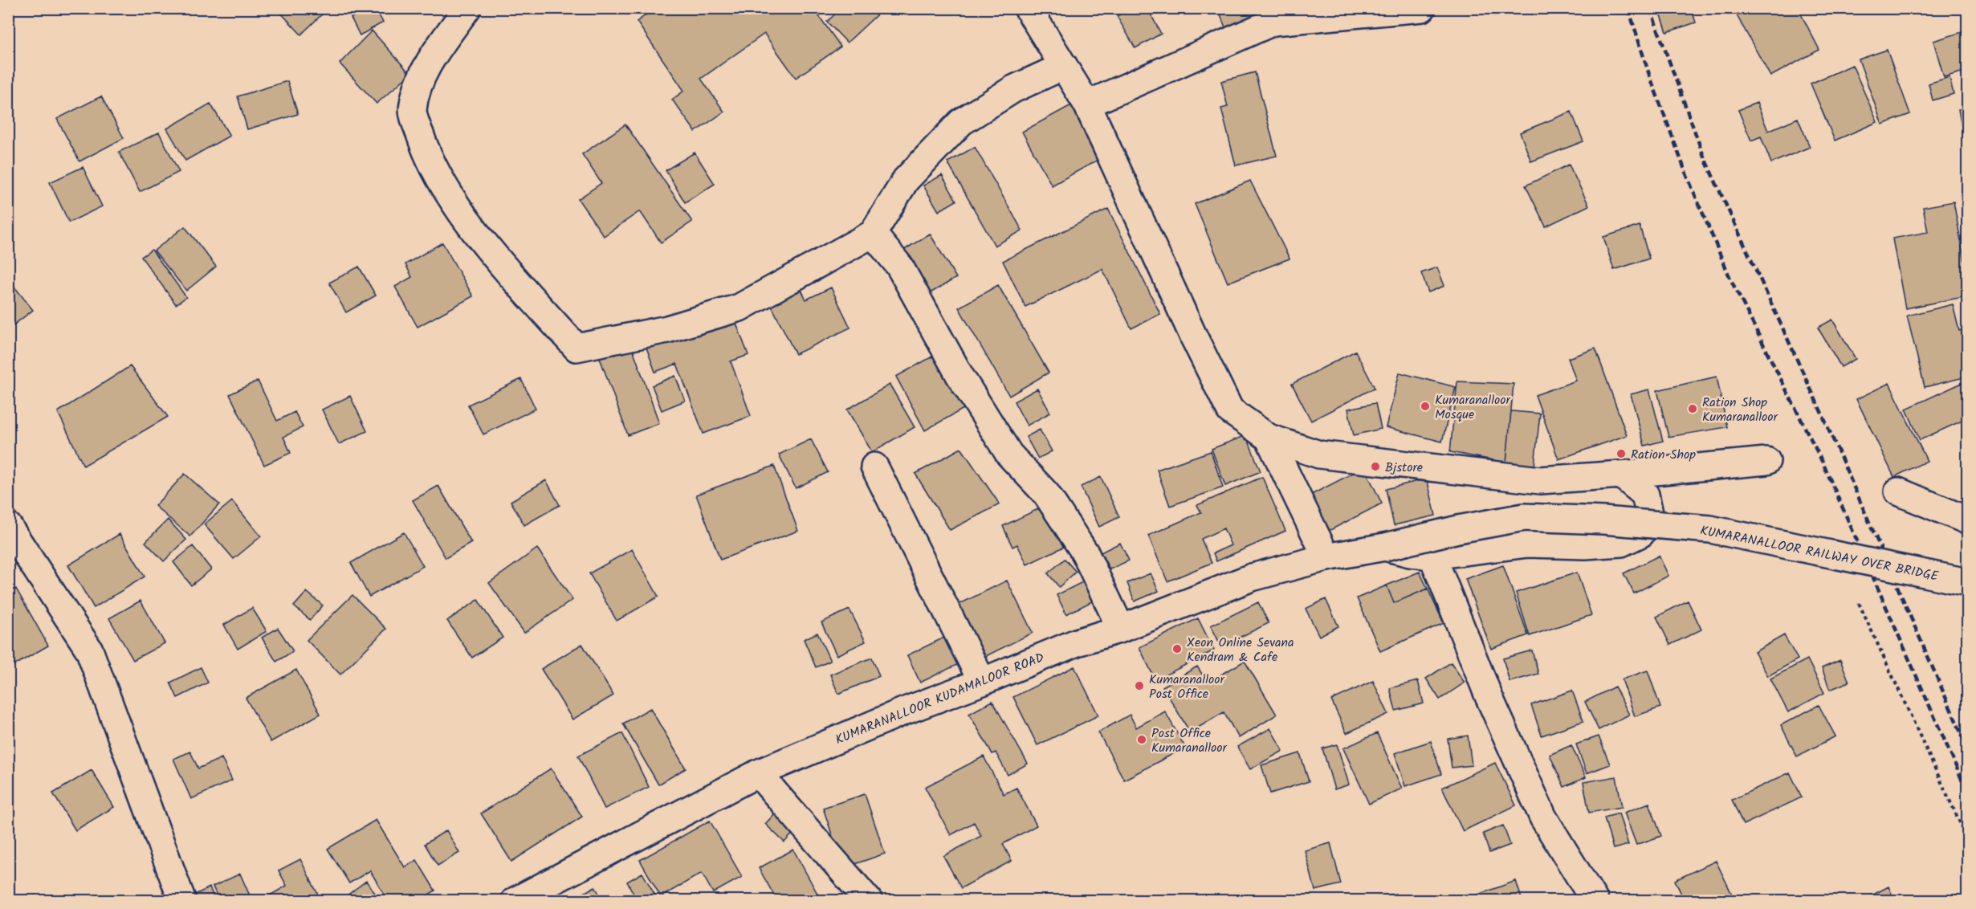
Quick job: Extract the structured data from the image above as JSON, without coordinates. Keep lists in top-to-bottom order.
{
  "streets": {
    "street": ["KUMARANALLOOR RAILWAY OVER BRIDGE", "KUMARANALLOOR KUDAMALOOR ROAD"]
  },
  "crossings": [
    ["KUMARANALLOOR RAILWAY OVER BRIDGE", "KUMARANALLOOR KUDAMALOOR ROAD"]
  ],
  "places": [
    "Kumaranalloor Mosque",
    "Ration Shop Kumaranalloor",
    "Ration Shop",
    "Bjstore",
    "Xeon Online Sevana Kendram & Cafe",
    "Kumaranalloor Post Office",
    "Post Office Kumaranalloor"
  ]
}
